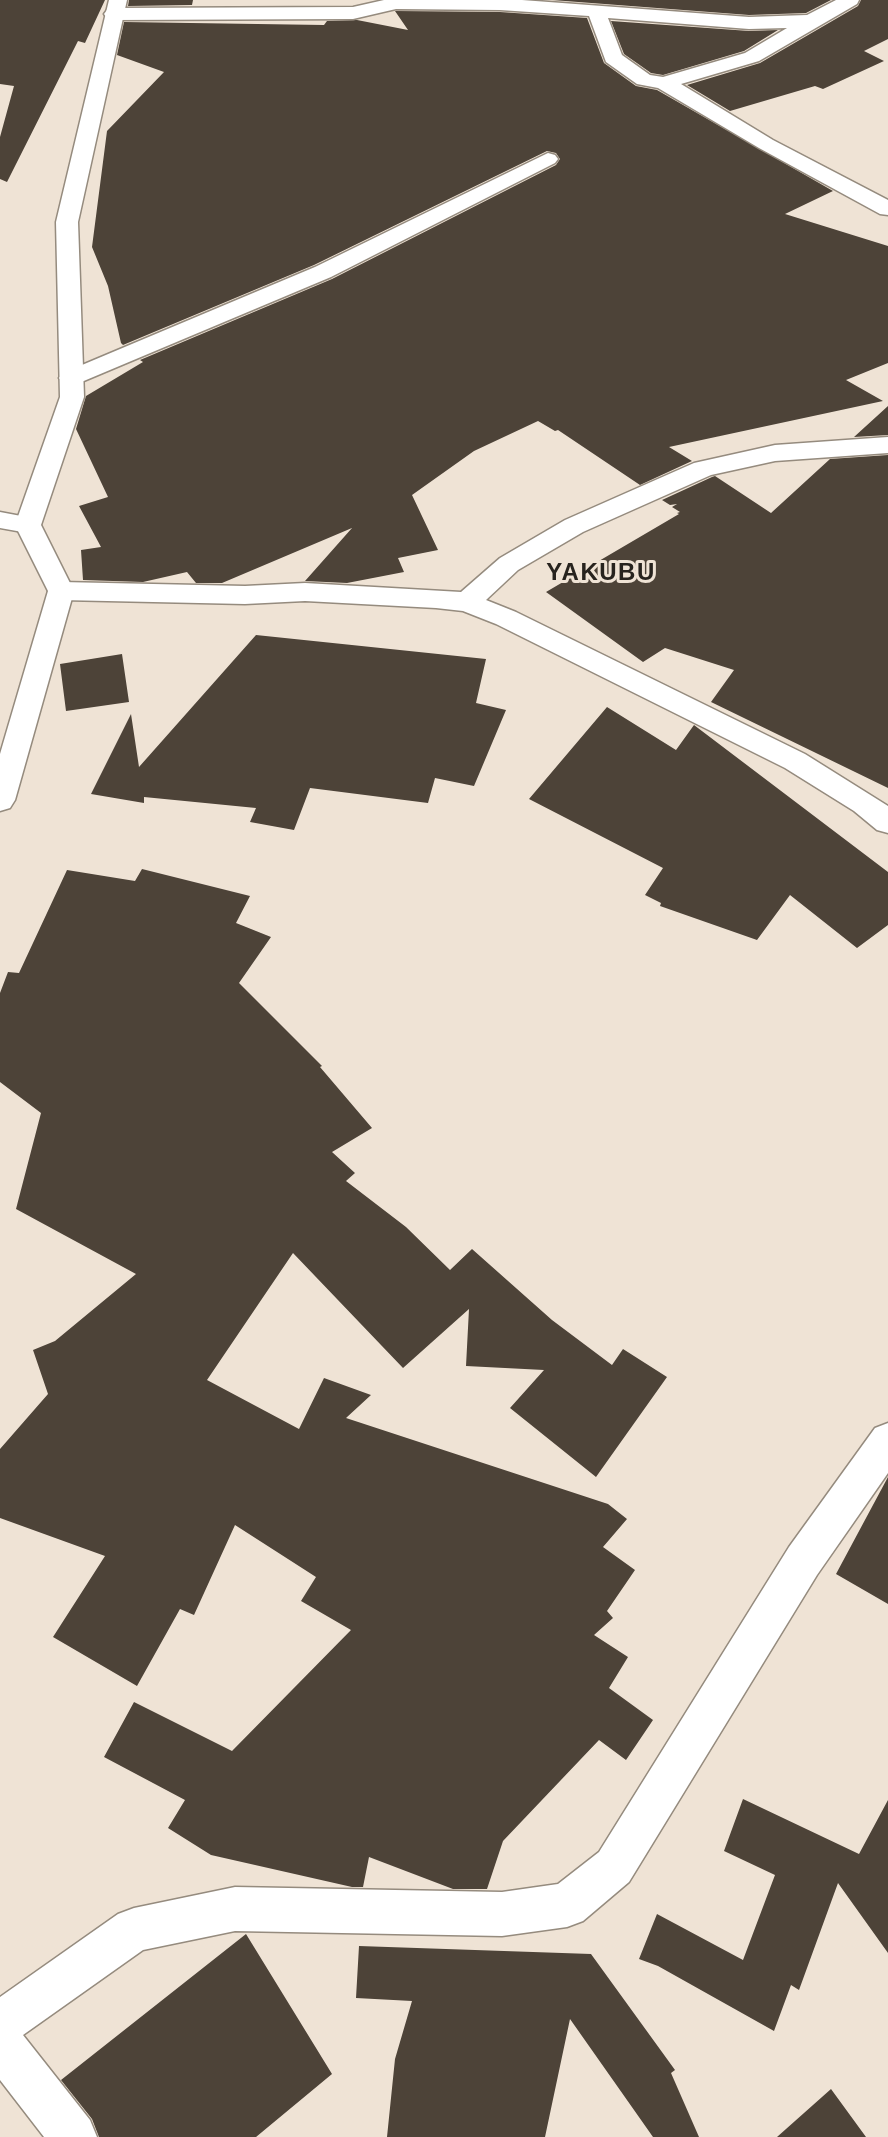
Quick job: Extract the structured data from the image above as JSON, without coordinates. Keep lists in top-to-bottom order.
{
  "districts": ["YAKUBU"]
}
